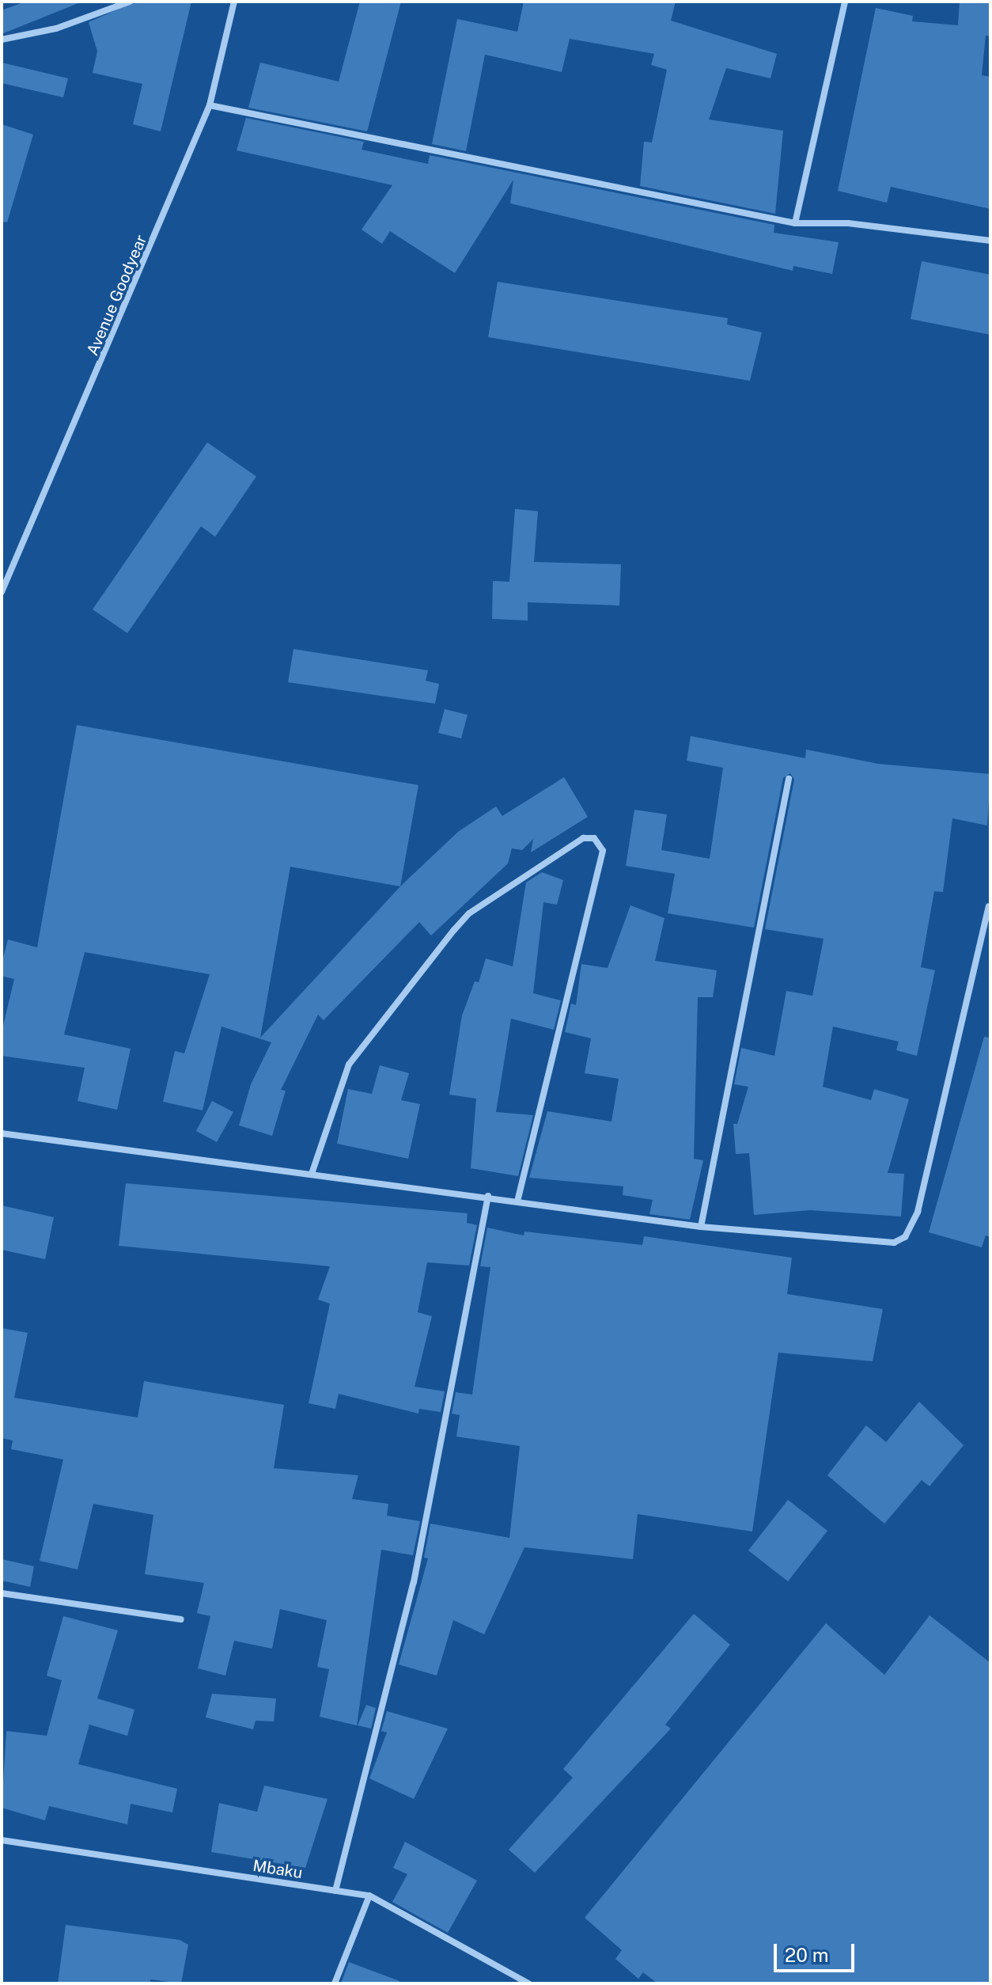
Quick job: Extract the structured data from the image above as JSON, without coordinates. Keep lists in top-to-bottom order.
{
  "streets": {
    "street": ["Avenue Goodyear", "Mbaku"]
  },
  "scale_bar": "20 m"
}
